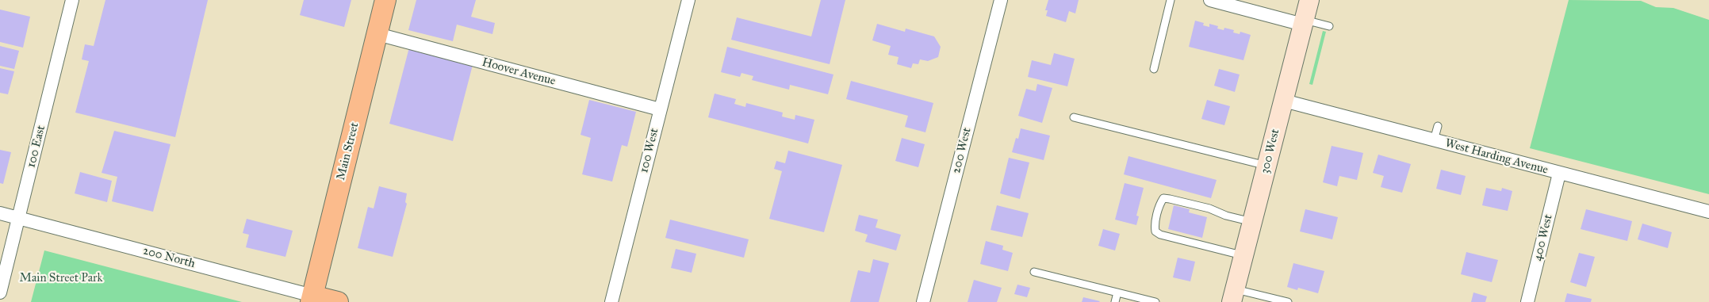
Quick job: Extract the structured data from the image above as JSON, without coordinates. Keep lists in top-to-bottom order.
{
  "streets": {
    "main road": ["Main Street", "200 North"],
    "street": [
      "Hoover Avenue",
      "100 East",
      "100 West",
      "200 West",
      "300 West",
      "West Harding Avenue",
      "400 West"
    ]
  },
  "crossings": [
    ["Hoover Avenue", "100 West"],
    ["Hoover Avenue", "Main Street"],
    ["100 East", "200 North"],
    ["Main Street", "200 North"],
    ["300 West", "West Harding Avenue"],
    ["West Harding Avenue", "400 West"]
  ],
  "parks": ["Main Street Park"]
}
